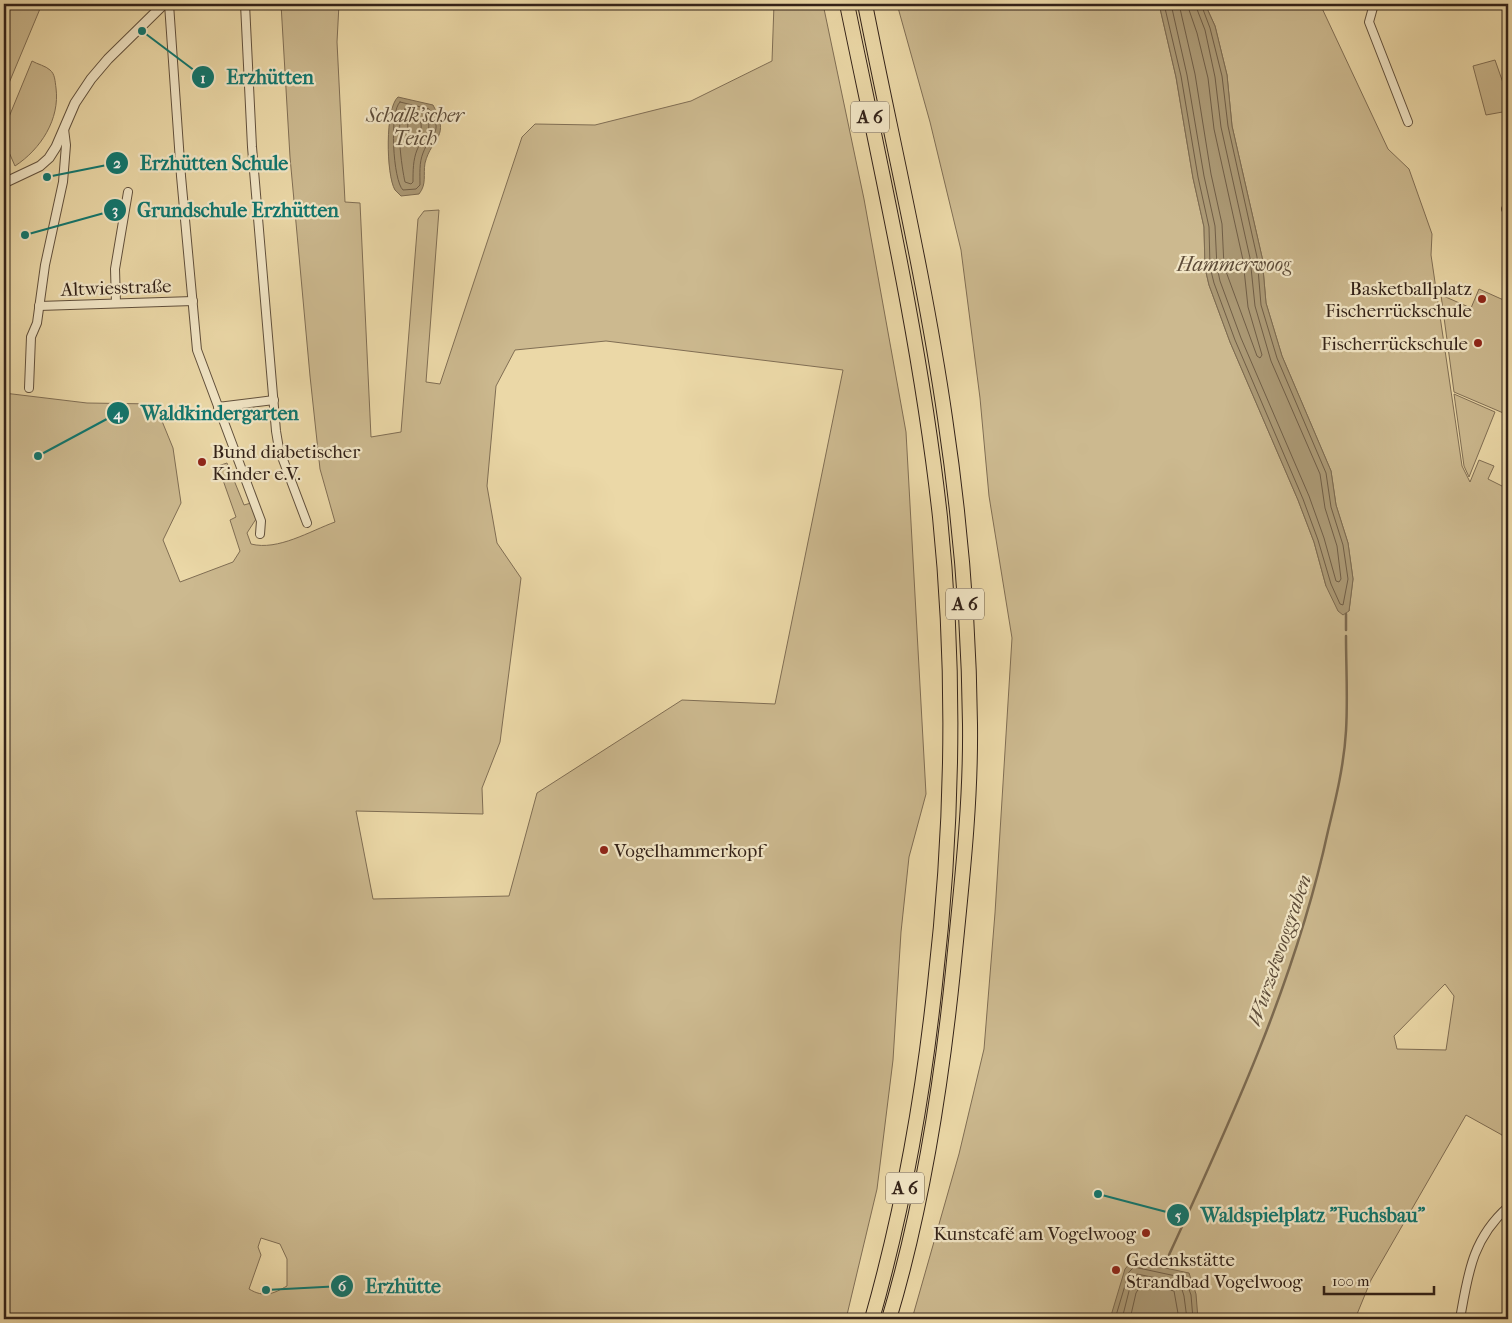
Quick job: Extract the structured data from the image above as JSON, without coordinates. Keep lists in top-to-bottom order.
{
  "streets": {
    "highway": ["A 6"],
    "street": ["Altwiesstraße"]
  },
  "water": ["Schalk'scher Teich", "Hammerwoog", "Wurzelwooggraben"],
  "places": [
    "Erzhütten",
    "Erzhütten Schule",
    "Grundschule Erzhütten",
    "Basketballplatz Fischerrückschule",
    "Fischerrückschule",
    "Waldkindergarten",
    "Bund diabetischer Kinder e.V.",
    "Vogelhammerkopf",
    "Waldspielplatz \"Fuchsbau\"",
    "Kunstcafé am Vogelwoog",
    "Gedenkstätte Strandbad Vogelwoog",
    "Erzhütte"
  ],
  "scale_bar": "100 m"
}
